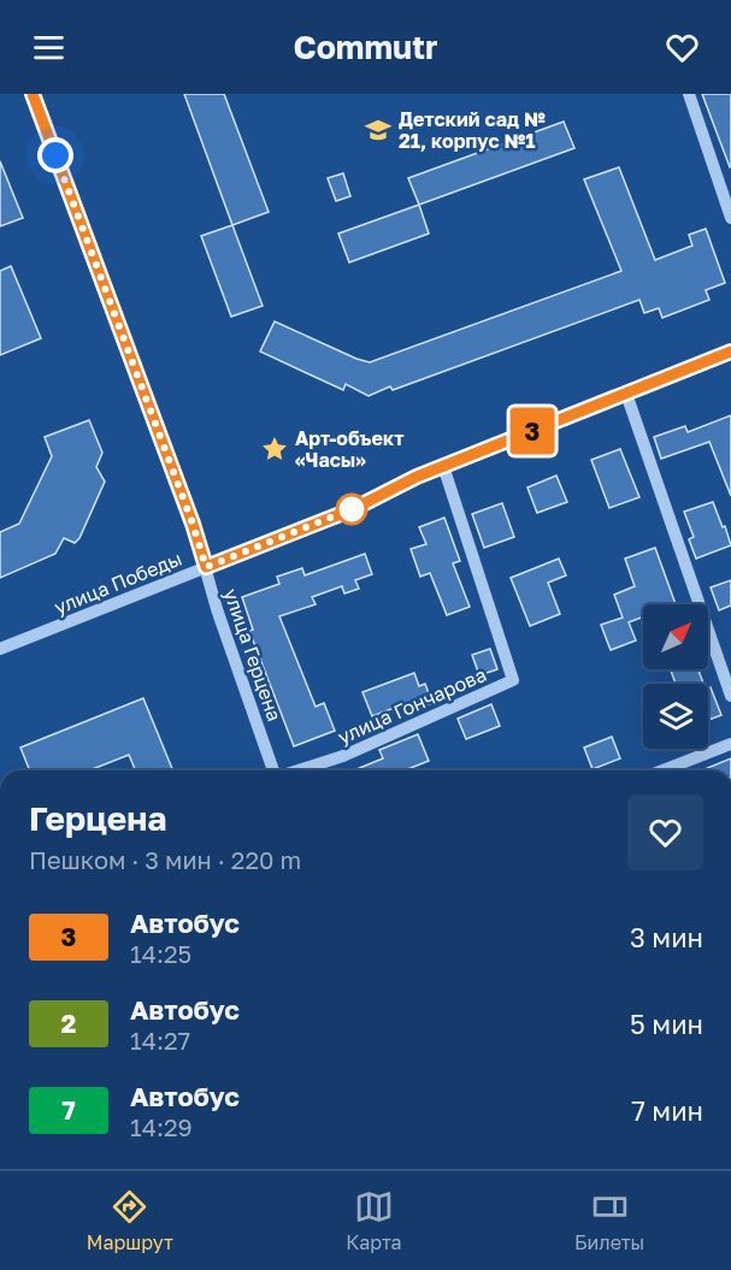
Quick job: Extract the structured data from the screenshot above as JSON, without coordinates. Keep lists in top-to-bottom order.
{
  "streets": {
    "street": ["улица Победы", "улица Герцена", "улица Гончарова"]
  },
  "crossings": [
    ["улица Победы", "улица Герцена"],
    ["улица Победы", "улица Гончарова"]
  ],
  "places": {
    "school or university": ["Детский сад № 21, корпус №1"],
    "place": ["Арт-объект «Часы»"]
  },
  "lines": ["bus line 3"],
  "north": "top right",
  "page": {
    "header": "Commutr",
    "on_map": "3",
    "heading": ["Герцена", "Пешком · 3 мин · 220 m"],
    "list": [
      {
        "mark": "3",
        "name": "Автобус",
        "note": "14:25",
        "value": "3 мин"
      },
      {
        "mark": "2",
        "name": "Автобус",
        "note": "14:27",
        "value": "5 мин"
      },
      {
        "mark": "7",
        "name": "Автобус",
        "note": "14:29",
        "value": "7 мин"
      }
    ],
    "tabs": ["Маршрут", "Карта", "Билеты"]
  }
}
